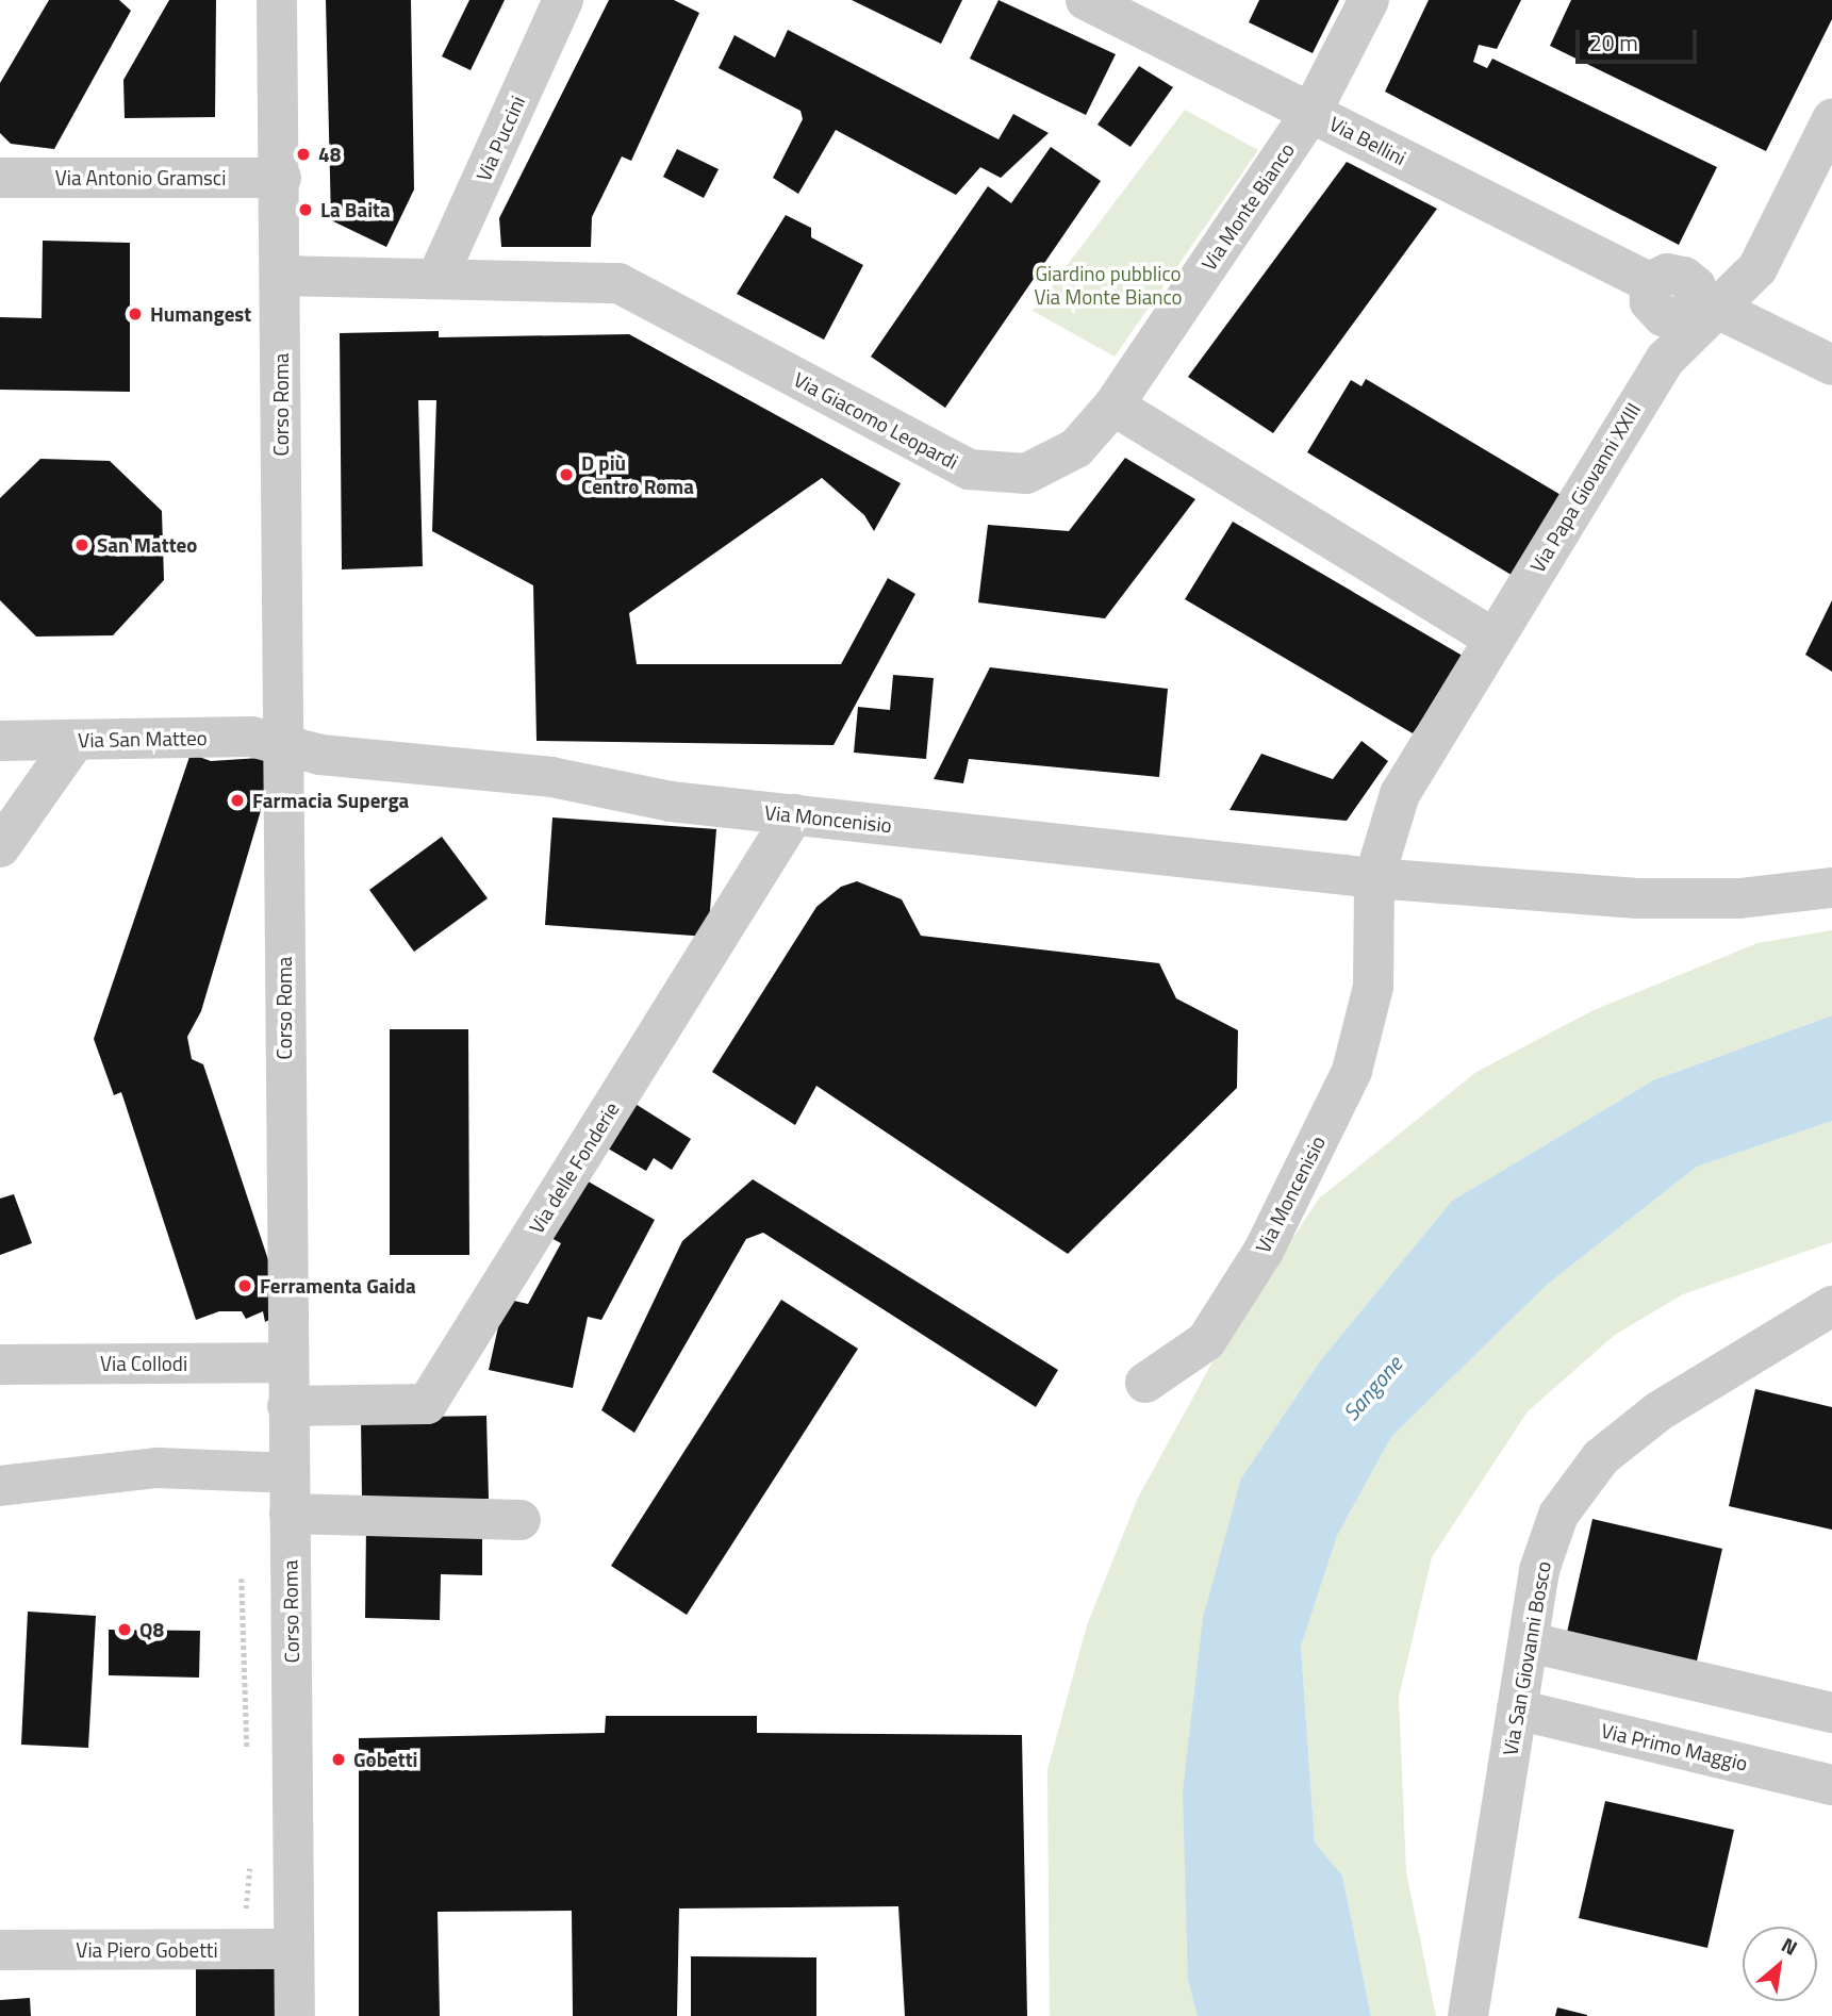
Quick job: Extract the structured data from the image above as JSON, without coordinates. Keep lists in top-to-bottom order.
{
  "streets": {
    "street": [
      "Via Puccini",
      "Via Bellini",
      "Via Antonio Gramsci",
      "Via Monte Bianco",
      "Corso Roma",
      "Via Giacomo Leopardi",
      "Via Papa Giovanni XXIII",
      "Via San Matteo",
      "Via Moncenisio",
      "Via delle Fonderie",
      "Via Collodi",
      "Via San Giovanni Bosco",
      "Via Primo Maggio",
      "Via Piero Gobetti"
    ]
  },
  "crossings": [
    ["Via Puccini", "Via Giacomo Leopardi"],
    ["Via Bellini", "Via Monte Bianco"],
    ["Via Bellini", "Via Papa Giovanni XXIII"],
    ["Via Antonio Gramsci", "Corso Roma"],
    ["Via Monte Bianco", "Via Giacomo Leopardi"],
    ["Corso Roma", "Via Giacomo Leopardi"],
    ["Corso Roma", "Via San Matteo"],
    ["Corso Roma", "Via Moncenisio"],
    ["Corso Roma", "Via delle Fonderie"],
    ["Corso Roma", "Via Collodi"],
    ["Corso Roma", "Via Piero Gobetti"],
    ["Via Papa Giovanni XXIII", "Via Moncenisio"],
    ["Via San Matteo", "Via Moncenisio"],
    ["Via Moncenisio", "Via delle Fonderie"],
    ["Via San Giovanni Bosco", "Via Primo Maggio"]
  ],
  "water": ["Sangone"],
  "parks": ["Giardino pubblico Via Monte Bianco"],
  "places": [
    "48",
    "La Baita",
    "Humangest",
    "D più Centro Roma",
    "San Matteo",
    "Farmacia Superga",
    "Ferramenta Gaida",
    "Q8",
    "Gobetti"
  ],
  "scale_bar": "20 m",
  "north": "top right"
}
